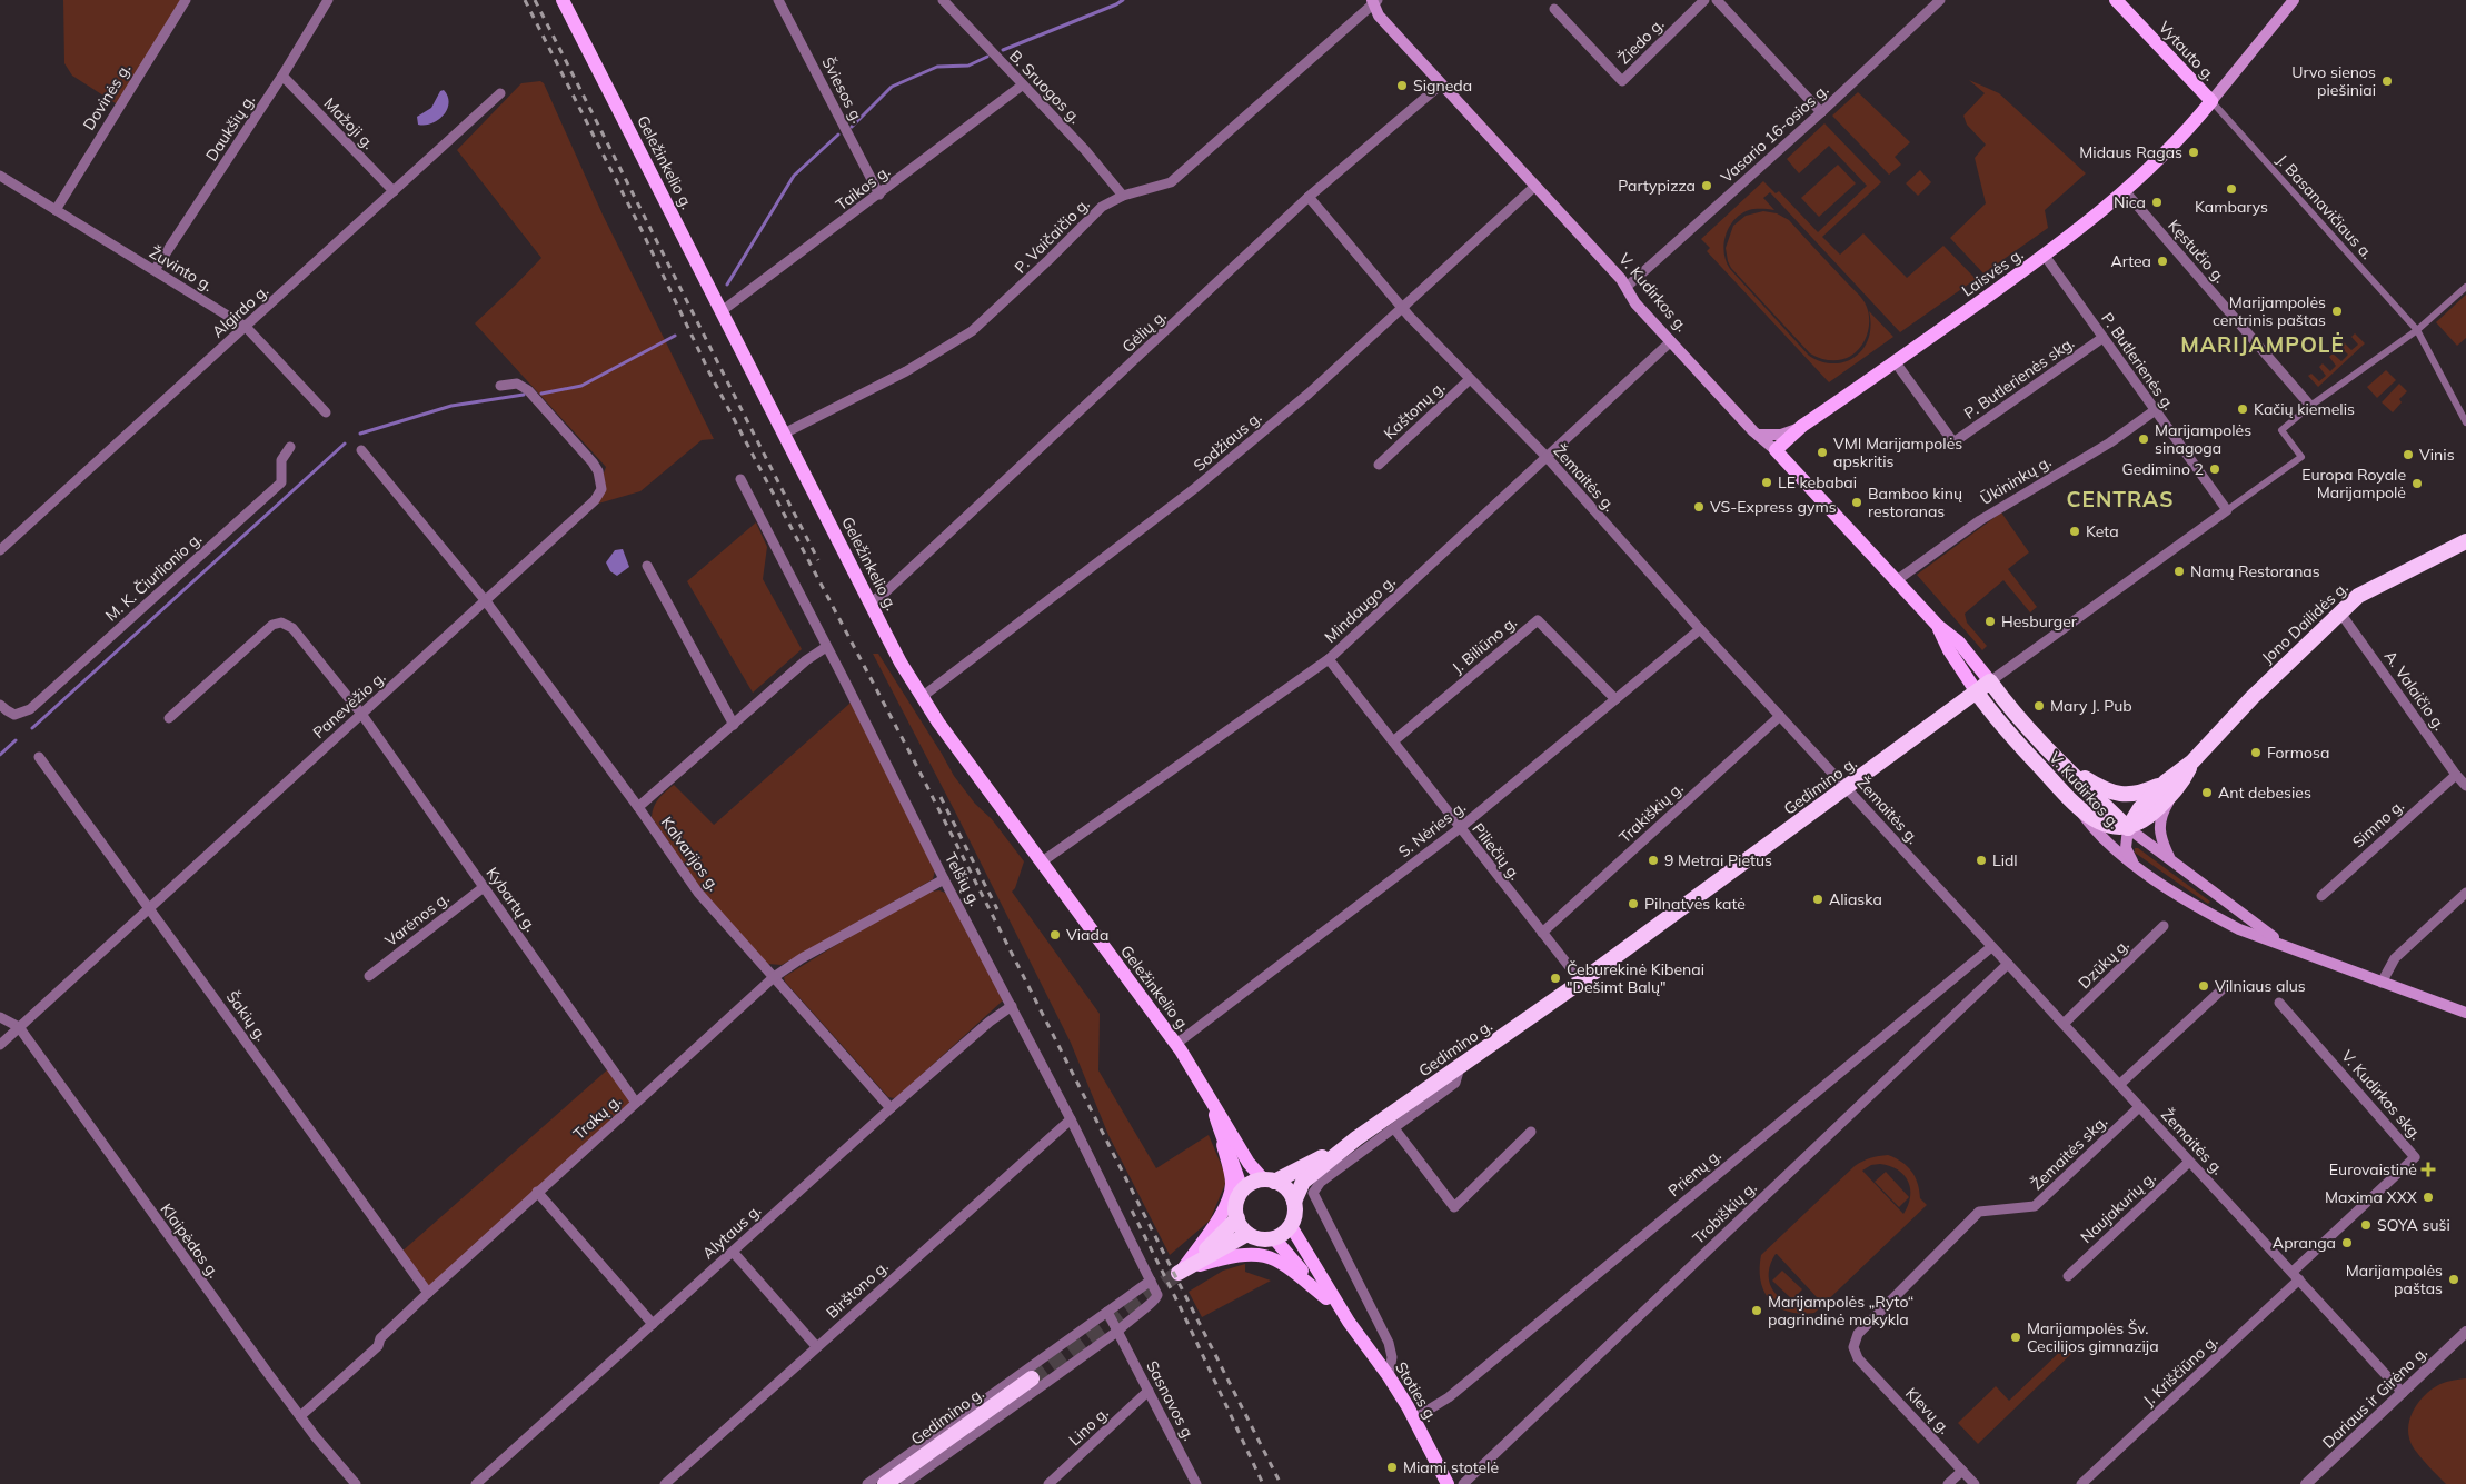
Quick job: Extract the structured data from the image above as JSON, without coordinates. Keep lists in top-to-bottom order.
{
  "streets": {
    "highway": ["V. Kudirkos g.", "Jono Dailidės g.", "Gedimino g."],
    "main road": [
      "Vytauto g.",
      "Geležinkelio g.",
      "Laisvės g.",
      "Stoties g."
    ],
    "street": [
      "Žiedo g.",
      "B. Sruogos g.",
      "Šviesos g.",
      "Dovinės g.",
      "Mažoji g.",
      "Daukšių g.",
      "Vasario 16-osios g.",
      "Taikos g.",
      "J. Basanavičiaus a.",
      "P. Vaičaičio g.",
      "Kęstučio g.",
      "Žuvinto g.",
      "Algirdo g.",
      "Gėlių g.",
      "P. Butlerienės g.",
      "P. Butlerienės skg.",
      "Kaštonų g.",
      "Sodžiaus g.",
      "Žemaitės g.",
      "Ūkininkų g.",
      "M. K. Čiurlionio g.",
      "Mindaugo g.",
      "J. Biliūno g.",
      "A. Valaičio g.",
      "Panevėžio g.",
      "Trakiškių g.",
      "Simno g.",
      "S. Nėries g.",
      "Piliečių g.",
      "Kalvarijos g.",
      "Telšių g.",
      "Kybartų g.",
      "Varėnos g.",
      "Dzūkų g.",
      "Šakių g.",
      "V. Kudirkos skg.",
      "Trakų g.",
      "Žemaitės skg.",
      "Prienų g.",
      "Naujakurių g.",
      "Trobiškių g.",
      "Alytaus g.",
      "Klaipėdos g.",
      "Birštono g.",
      "J. Kriščiūno g.",
      "Dariaus ir Girėno g.",
      "Sasnavos g.",
      "Klevų g.",
      "Lino g."
    ]
  },
  "crossings": [
    ["Vytauto g.", "J. Basanavičiaus a."],
    ["Vytauto g.", "Laisvės g."],
    ["B. Sruogos g.", "Taikos g."],
    ["B. Sruogos g.", "P. Vaičaičio g."],
    ["Šviesos g.", "Taikos g."],
    ["Dovinės g.", "Žuvinto g."],
    ["Mažoji g.", "Daukšių g."],
    ["Mažoji g.", "Algirdo g."],
    ["Daukšių g.", "Žuvinto g."],
    ["Vasario 16-osios g.", "V. Kudirkos g."],
    ["Geležinkelio g.", "Taikos g."],
    ["Geležinkelio g.", "P. Vaičaičio g."],
    ["Geležinkelio g.", "Gėlių g."],
    ["Geležinkelio g.", "Sodžiaus g."],
    ["Geležinkelio g.", "Mindaugo g."],
    ["Geležinkelio g.", "Gedimino g."],
    ["Geležinkelio g.", "S. Nėries g."],
    ["Geležinkelio g.", "Stoties g."],
    ["J. Basanavičiaus a.", "Laisvės g."],
    ["P. Vaičaičio g.", "V. Kudirkos g."],
    ["Kęstučio g.", "Laisvės g."],
    ["Kęstučio g.", "Gedimino g."],
    ["Žuvinto g.", "Algirdo g."],
    ["Laisvės g.", "V. Kudirkos g."],
    ["Laisvės g.", "P. Butlerienės g."],
    ["Laisvės g.", "P. Butlerienės skg."],
    ["V. Kudirkos g.", "Gėlių g."],
    ["V. Kudirkos g.", "Sodžiaus g."],
    ["V. Kudirkos g.", "Ūkininkų g."],
    ["V. Kudirkos g.", "Mindaugo g."],
    ["V. Kudirkos g.", "Gedimino g."],
    ["Gėlių g.", "Žemaitės g."],
    ["P. Butlerienės g.", "P. Butlerienės skg."],
    ["P. Butlerienės g.", "Ūkininkų g."],
    ["P. Butlerienės g.", "Gedimino g."],
    ["Kaštonų g.", "Žemaitės g."],
    ["Sodžiaus g.", "Žemaitės g."],
    ["Žemaitės g.", "Mindaugo g."],
    ["Žemaitės g.", "Gedimino g."],
    ["Žemaitės g.", "Trakiškių g."],
    ["Žemaitės g.", "S. Nėries g."],
    ["Žemaitės g.", "Dzūkų g."],
    ["Žemaitės g.", "V. Kudirkos skg."],
    ["Žemaitės g.", "Žemaitės skg."],
    ["Žemaitės g.", "Prienų g."],
    ["Žemaitės g.", "Naujakurių g."],
    ["Žemaitės g.", "Trobiškių g."],
    ["Žemaitės g.", "J. Kriščiūno g."],
    ["Žemaitės g.", "Dariaus ir Girėno g."],
    ["Mindaugo g.", "Piliečių g."],
    ["Jono Dailidės g.", "A. Valaičio g."],
    ["J. Biliūno g.", "S. Nėries g."],
    ["J. Biliūno g.", "Piliečių g."],
    ["A. Valaičio g.", "Simno g."],
    ["Panevėžio g.", "Kalvarijos g."],
    ["Panevėžio g.", "Kybartų g."],
    ["Panevėžio g.", "Šakių g."],
    ["Panevėžio g.", "Klaipėdos g."],
    ["Gedimino g.", "Piliečių g."],
    ["Gedimino g.", "Stoties g."],
    ["Trakiškių g.", "Piliečių g."],
    ["S. Nėries g.", "Piliečių g."],
    ["Kalvarijos g.", "Trakų g."],
    ["Kalvarijos g.", "Alytaus g."],
    ["Telšių g.", "Trakų g."],
    ["Telšių g.", "Alytaus g."],
    ["Telšių g.", "Birštono g."],
    ["Telšių g.", "Sasnavos g."],
    ["Kybartų g.", "Varėnos g."],
    ["Kybartų g.", "Trakų g."],
    ["Šakių g.", "Trakų g."],
    ["V. Kudirkos skg.", "J. Kriščiūno g."],
    ["Trakų g.", "Klaipėdos g."],
    ["Žemaitės skg.", "Klevų g."],
    ["Prienų g.", "Stoties g."],
    ["Sasnavos g.", "Lino g."]
  ],
  "districts": ["MARIJAMPOLĖ", "CENTRAS"],
  "places": {
    "other": [
      "Urvo sienos piešiniai",
      "Signeda",
      "Midaus Ragas",
      "Partypizza",
      "Kambarys",
      "Nica",
      "Artea",
      "Marijampolės centrinis paštas",
      "Kačių kiemelis",
      "Marijampolės sinagoga",
      "VMI Marijampolės apskritis",
      "Vinis",
      "Gedimino 2",
      "LE kebabai",
      "Europa Royale Marijampolė",
      "Bamboo kinų restoranas",
      "VS-Express gyms",
      "Keta",
      "Namų Restoranas",
      "Hesburger",
      "Mary J. Pub",
      "Formosa",
      "Ant debesies",
      "9 Metrai Pietus",
      "Lidl",
      "Aliaska",
      "Pilnatvės katė",
      "Viada",
      "Čeburekinė Kibenai \"Dešimt Balų\"",
      "Vilniaus alus",
      "Maxima XXX",
      "SOYA suši",
      "Apranga",
      "Marijampolės paštas",
      "Marijampolės „Ryto“ pagrindinė mokykla",
      "Marijampolės Šv. Cecilijos gimnazija",
      "Miami stotelė"
    ],
    "health": ["Eurovaistinė"]
  }
}
